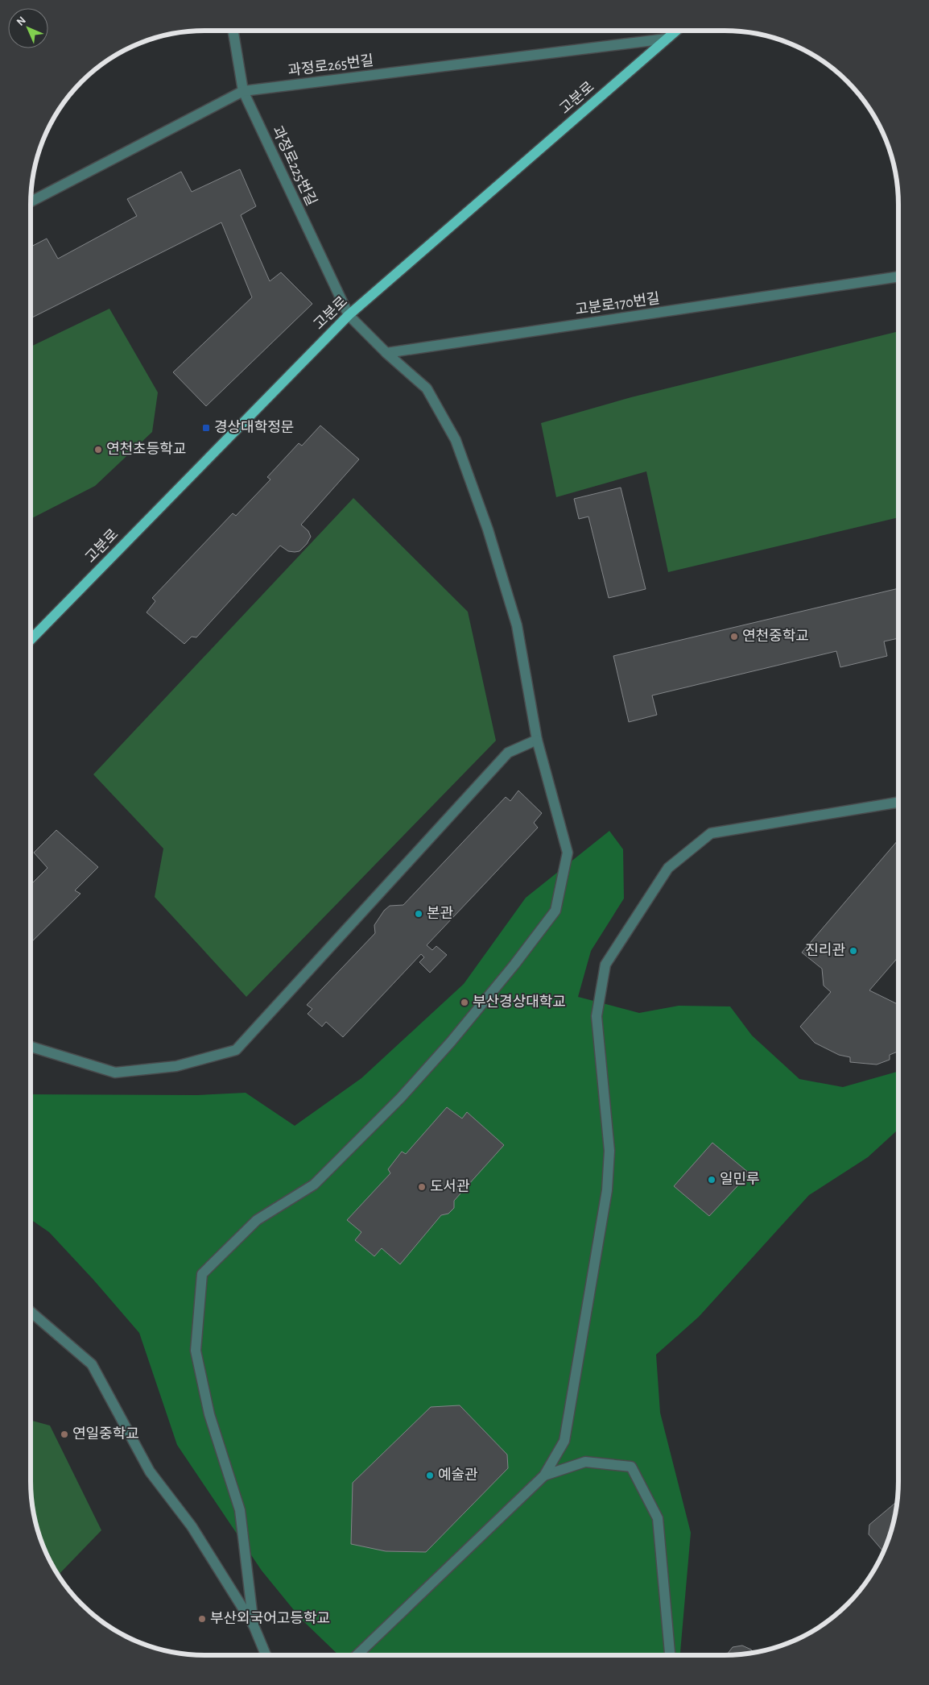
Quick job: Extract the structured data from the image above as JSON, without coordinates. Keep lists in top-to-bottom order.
{
  "streets": {
    "main road": ["고분로"],
    "street": ["과정로265번길", "과정로225번길", "고분로170번길"]
  },
  "crossings": [
    ["과정로265번길", "고분로"],
    ["과정로265번길", "과정로225번길"],
    ["고분로", "과정로225번길"]
  ],
  "places": {
    "transit": ["경상대학정문"],
    "other": [
      "연천초등학교",
      "연천중학교",
      "본관",
      "진리관",
      "부산경상대학교",
      "일민루",
      "도서관",
      "연일중학교",
      "예술관",
      "부산외국어고등학교"
    ]
  },
  "north": "top left"
}
